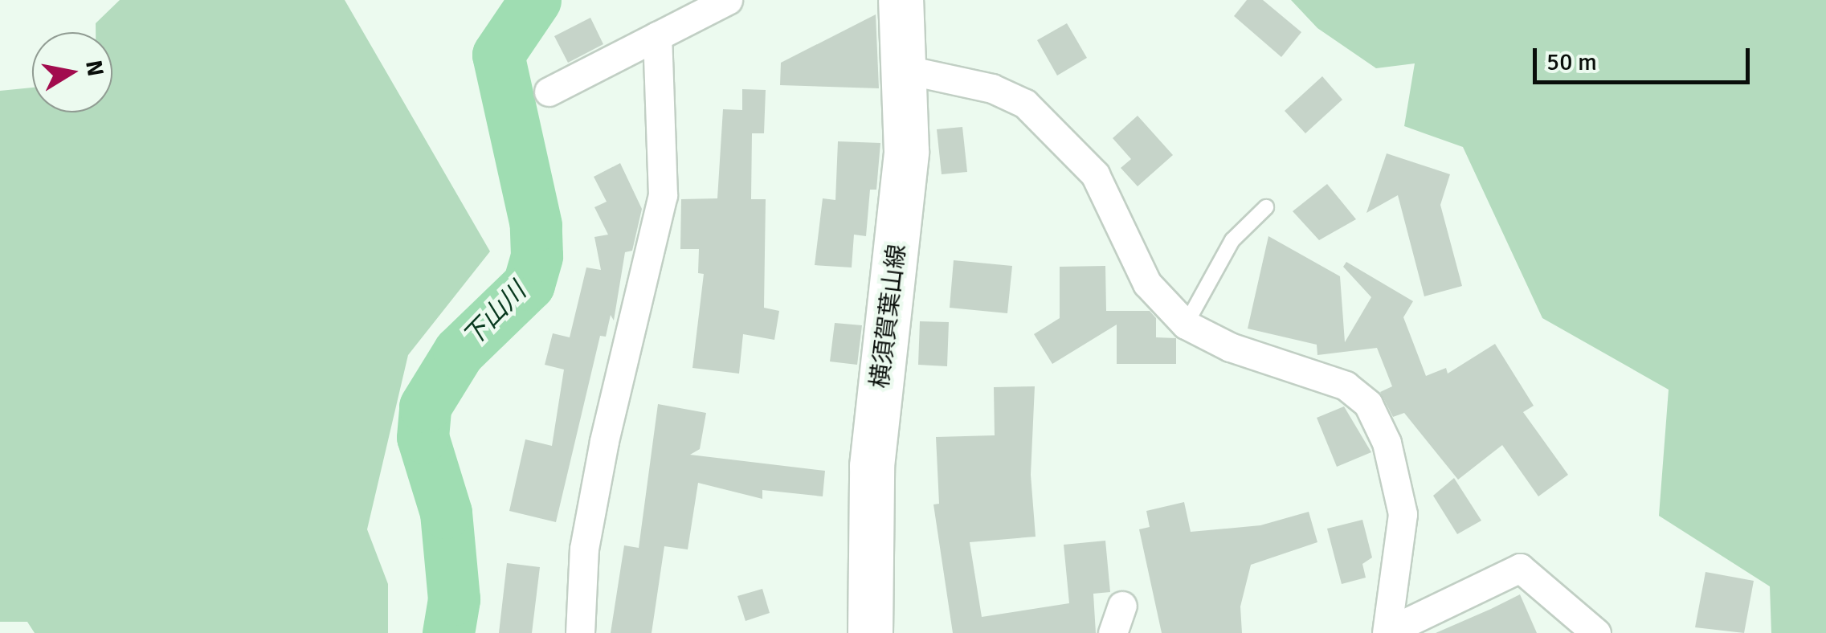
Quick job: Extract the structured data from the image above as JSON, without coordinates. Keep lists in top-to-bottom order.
{
  "streets": {
    "main road": ["横須賀葉山線"]
  },
  "water": ["下山川"],
  "scale_bar": "50 m",
  "north": "right"
}
